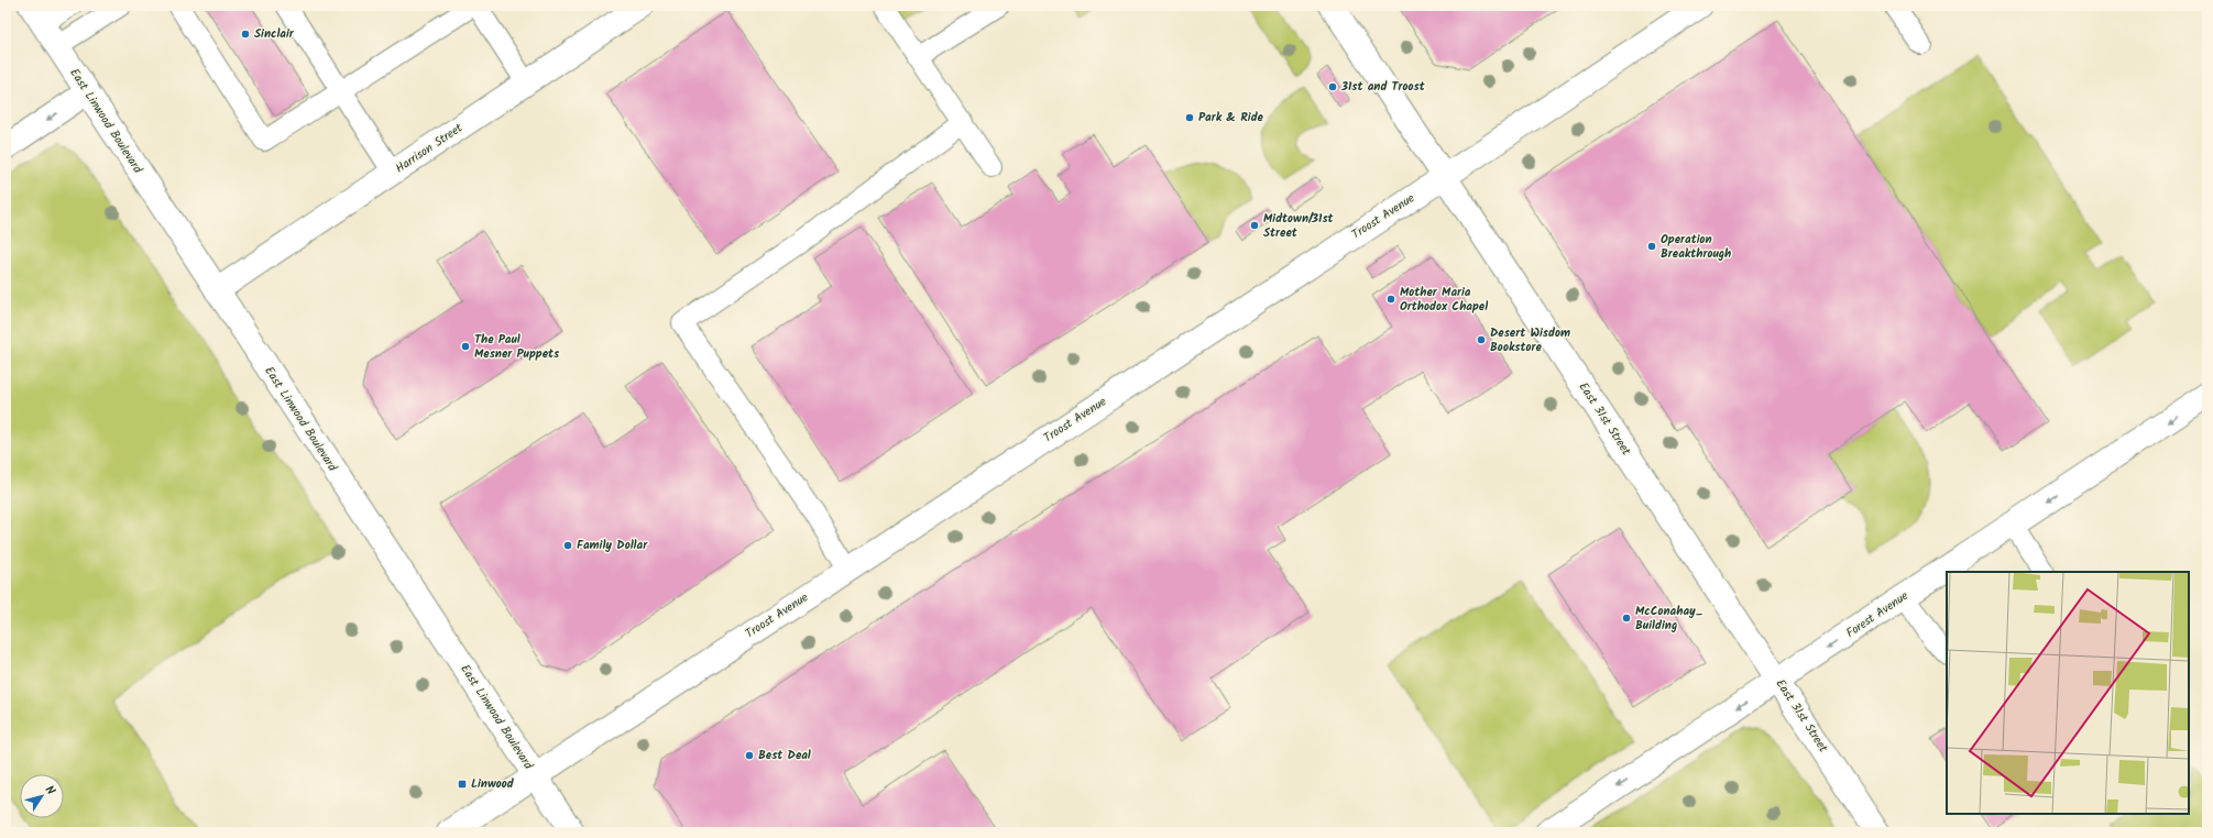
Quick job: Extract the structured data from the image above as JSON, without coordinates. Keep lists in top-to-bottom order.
{
  "streets": {
    "main road": [
      "East Linwood Boulevard",
      "Harrison Street",
      "Troost Avenue",
      "East 31st Street",
      "Forest Avenue"
    ]
  },
  "crossings": [
    ["East Linwood Boulevard", "Harrison Street"],
    ["East Linwood Boulevard", "Troost Avenue"],
    ["Troost Avenue", "East 31st Street"],
    ["East 31st Street", "Forest Avenue"]
  ],
  "one_way": ["Forest Avenue"],
  "places": {
    "other": [
      "Sinclair",
      "31st and Troost",
      "Park & Ride",
      "Midtown/31st Street",
      "Operation Breakthrough",
      "Mother Maria Orthodox Chapel",
      "Desert Wisdom Bookstore",
      "The Paul Mesner Puppets",
      "Family Dollar",
      "McConahay_ Building",
      "Best Deal"
    ],
    "transit": ["Linwood"]
  },
  "north": "top right"
}
